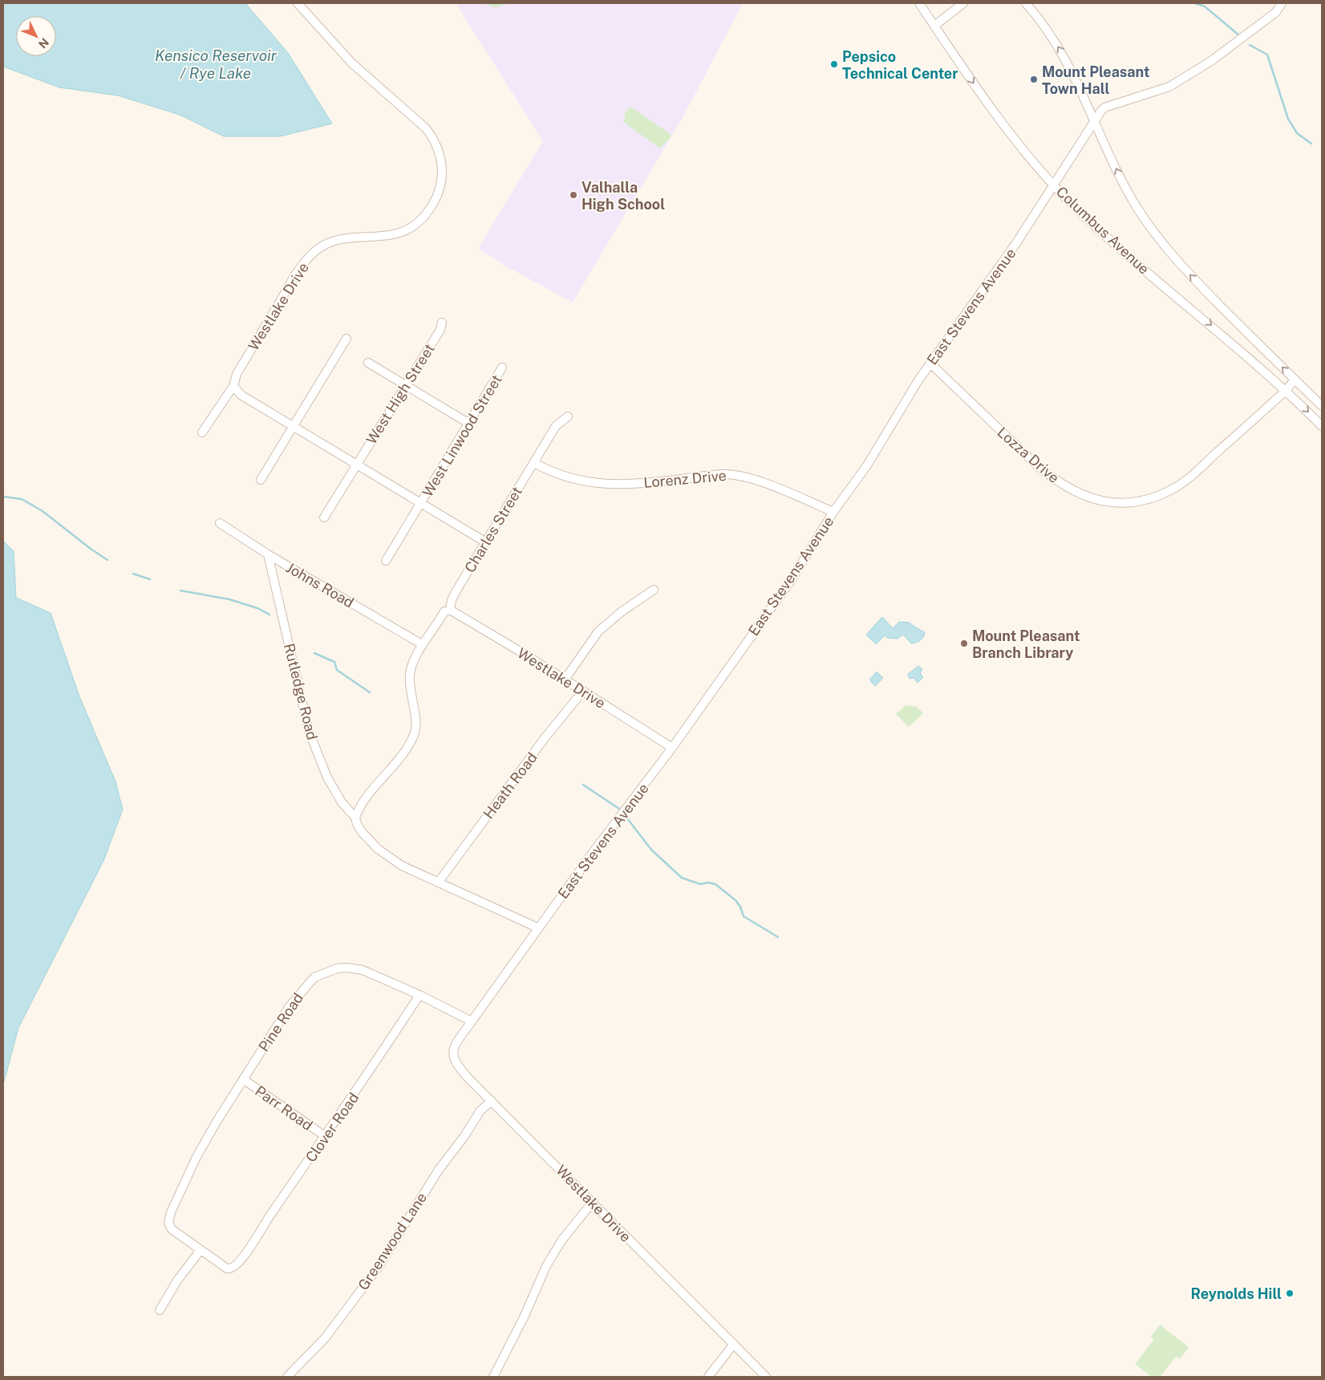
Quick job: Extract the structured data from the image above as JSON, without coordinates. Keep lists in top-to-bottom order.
{
  "streets": {
    "street": [
      "Columbus Avenue",
      "Westlake Drive",
      "East Stevens Avenue",
      "West High Street",
      "West Linwood Street",
      "Lozza Drive",
      "Lorenz Drive",
      "Charles Street",
      "Johns Road",
      "Rutledge Road",
      "Heath Road",
      "Pine Road",
      "Parr Road",
      "Clover Road",
      "Greenwood Lane"
    ]
  },
  "crossings": [
    ["Columbus Avenue", "East Stevens Avenue"],
    ["Columbus Avenue", "Lozza Drive"],
    ["Westlake Drive", "East Stevens Avenue"],
    ["Westlake Drive", "Charles Street"],
    ["Westlake Drive", "Heath Road"],
    ["Westlake Drive", "Pine Road"],
    ["Westlake Drive", "Greenwood Lane"],
    ["East Stevens Avenue", "Lozza Drive"],
    ["East Stevens Avenue", "Lorenz Drive"],
    ["East Stevens Avenue", "Rutledge Road"],
    ["East Stevens Avenue", "Pine Road"],
    ["Lorenz Drive", "Charles Street"],
    ["Charles Street", "Johns Road"],
    ["Charles Street", "Rutledge Road"],
    ["Johns Road", "Rutledge Road"],
    ["Rutledge Road", "Heath Road"],
    ["Pine Road", "Parr Road"],
    ["Pine Road", "Clover Road"],
    ["Parr Road", "Clover Road"]
  ],
  "water": ["Kensico Reservoir / Rye Lake"],
  "places": [
    "Pepsico Technical Center",
    "Mount Pleasant Town Hall",
    "Valhalla High School",
    "Mount Pleasant Branch Library",
    "Reynolds Hill"
  ],
  "north": "bottom right"
}
